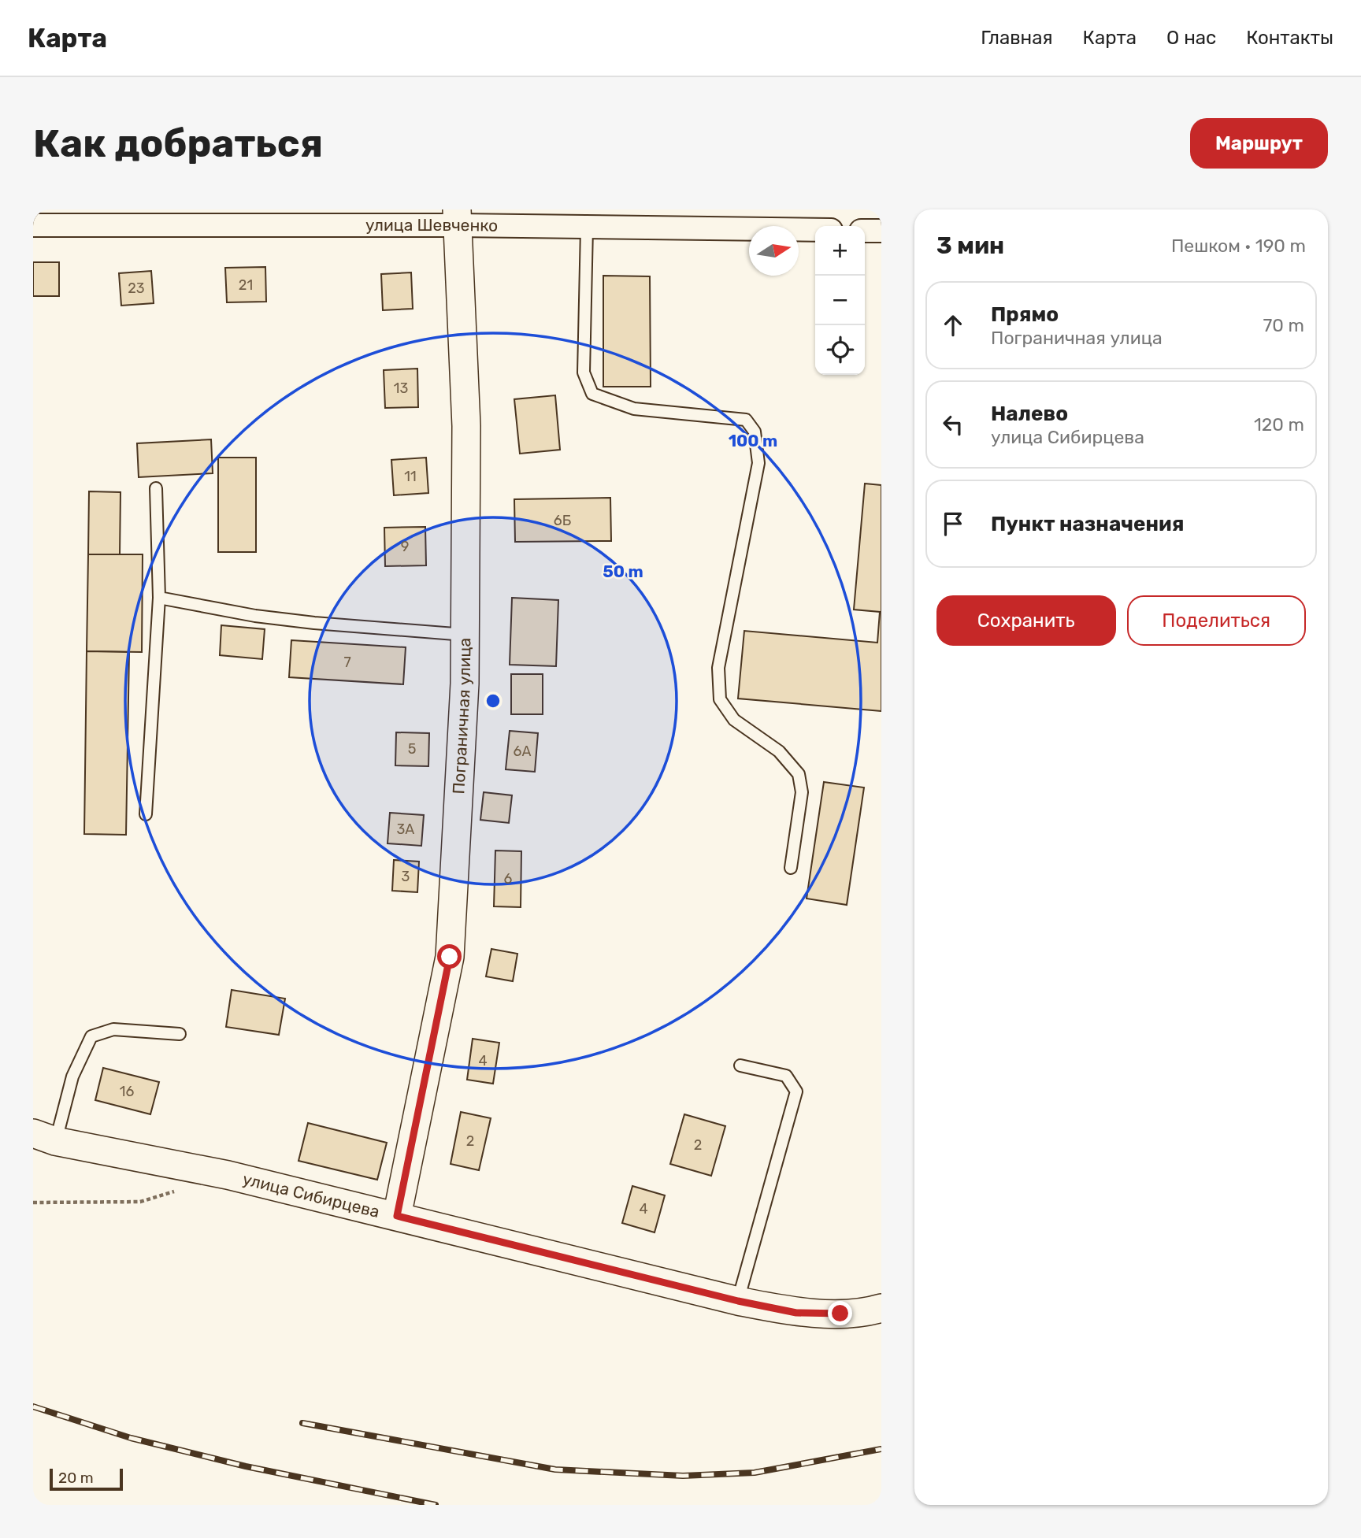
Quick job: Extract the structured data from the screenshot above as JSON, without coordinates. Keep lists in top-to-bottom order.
{
  "streets": {
    "street": ["улица Шевченко", "Пограничная улица", "улица Сибирцева"]
  },
  "crossings": [
    ["улица Шевченко", "Пограничная улица"],
    ["Пограничная улица", "улица Сибирцева"]
  ],
  "house_numbers": [
    "21",
    "23",
    "13",
    "11",
    "6Б",
    "9",
    "7",
    "5",
    "6А",
    "3А",
    "3",
    "6",
    "4",
    "16",
    "2",
    "2",
    "4"
  ],
  "scale_bar": "20 m",
  "north": "right",
  "page": {
    "header": "Карта",
    "nav": [
      "Главная",
      "Карта",
      "О нас",
      "Контакты"
    ],
    "buttons": [
      "Маршрут",
      ["Сохранить", "Поделиться"]
    ],
    "title": "Как добраться",
    "heading": ["3 мин", "Пешком · 190 m"],
    "map_buttons": ["+", "−"],
    "list": [
      ["Прямо", "Пограничная улица", "70 m"],
      ["Налево", "улица Сибирцева", "120 m"],
      "Пункт назначения"
    ],
    "scale": "20 m"
  },
  "rings": ["100 m", "50 m"]
}
